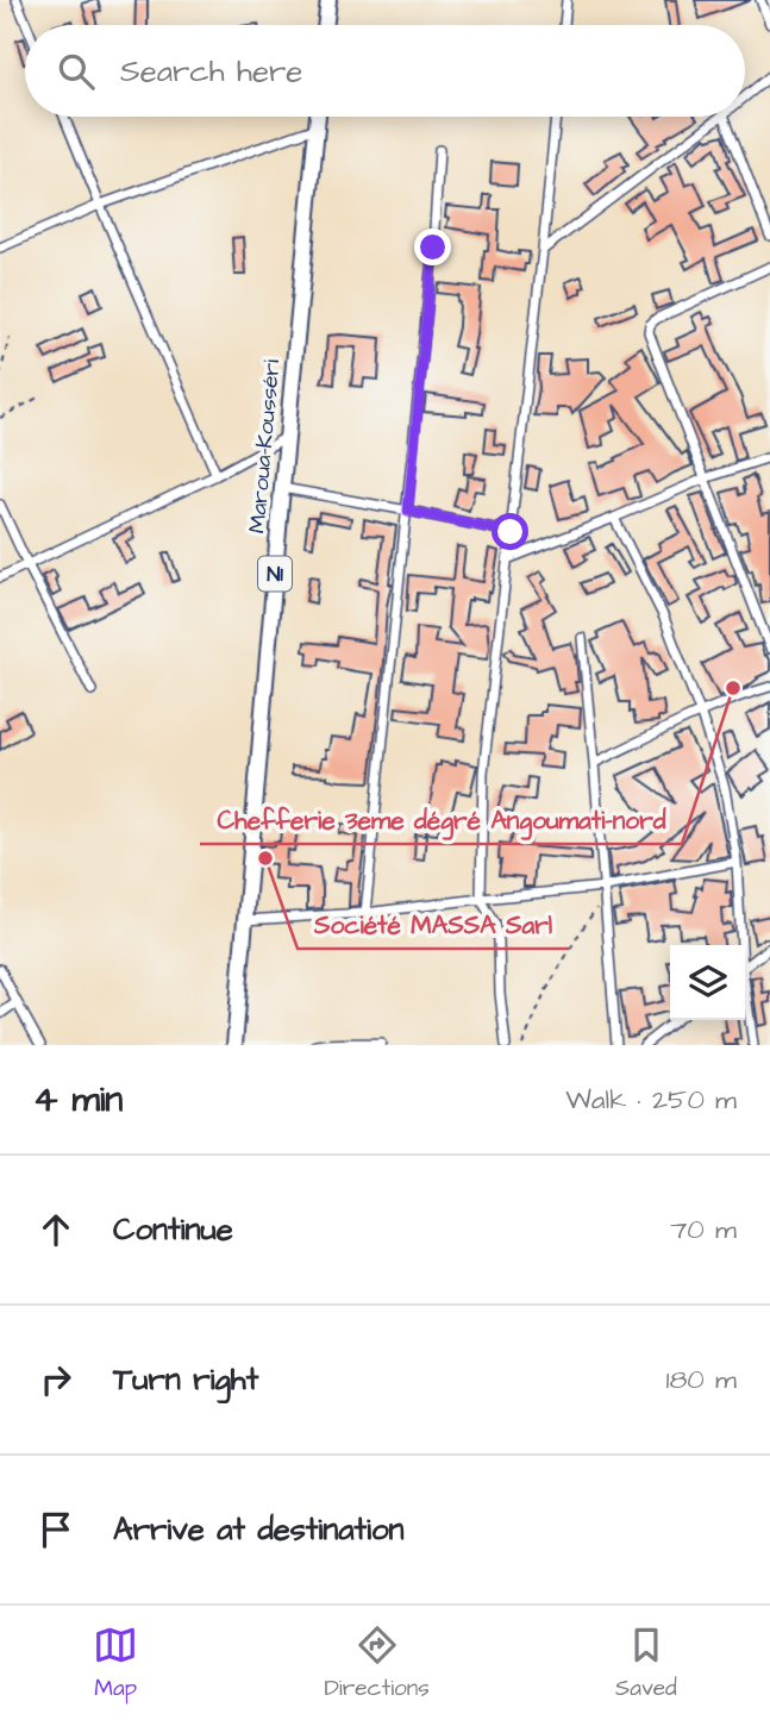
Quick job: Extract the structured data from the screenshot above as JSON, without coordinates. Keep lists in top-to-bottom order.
{
  "streets": {
    "highway": ["Maroua-Kousséri", "N1"]
  },
  "places": ["Chefferie 3eme dégré Angoumati-nord", "Société MASSA Sarl"],
  "page": {
    "search": "Search here",
    "heading": ["4 min", "Walk · 250 m"],
    "list": [
      ["Continue", "70 m"],
      ["Turn right", "180 m"],
      "Arrive at destination"
    ],
    "nav": ["Map", "Directions", "Saved"]
  }
}
